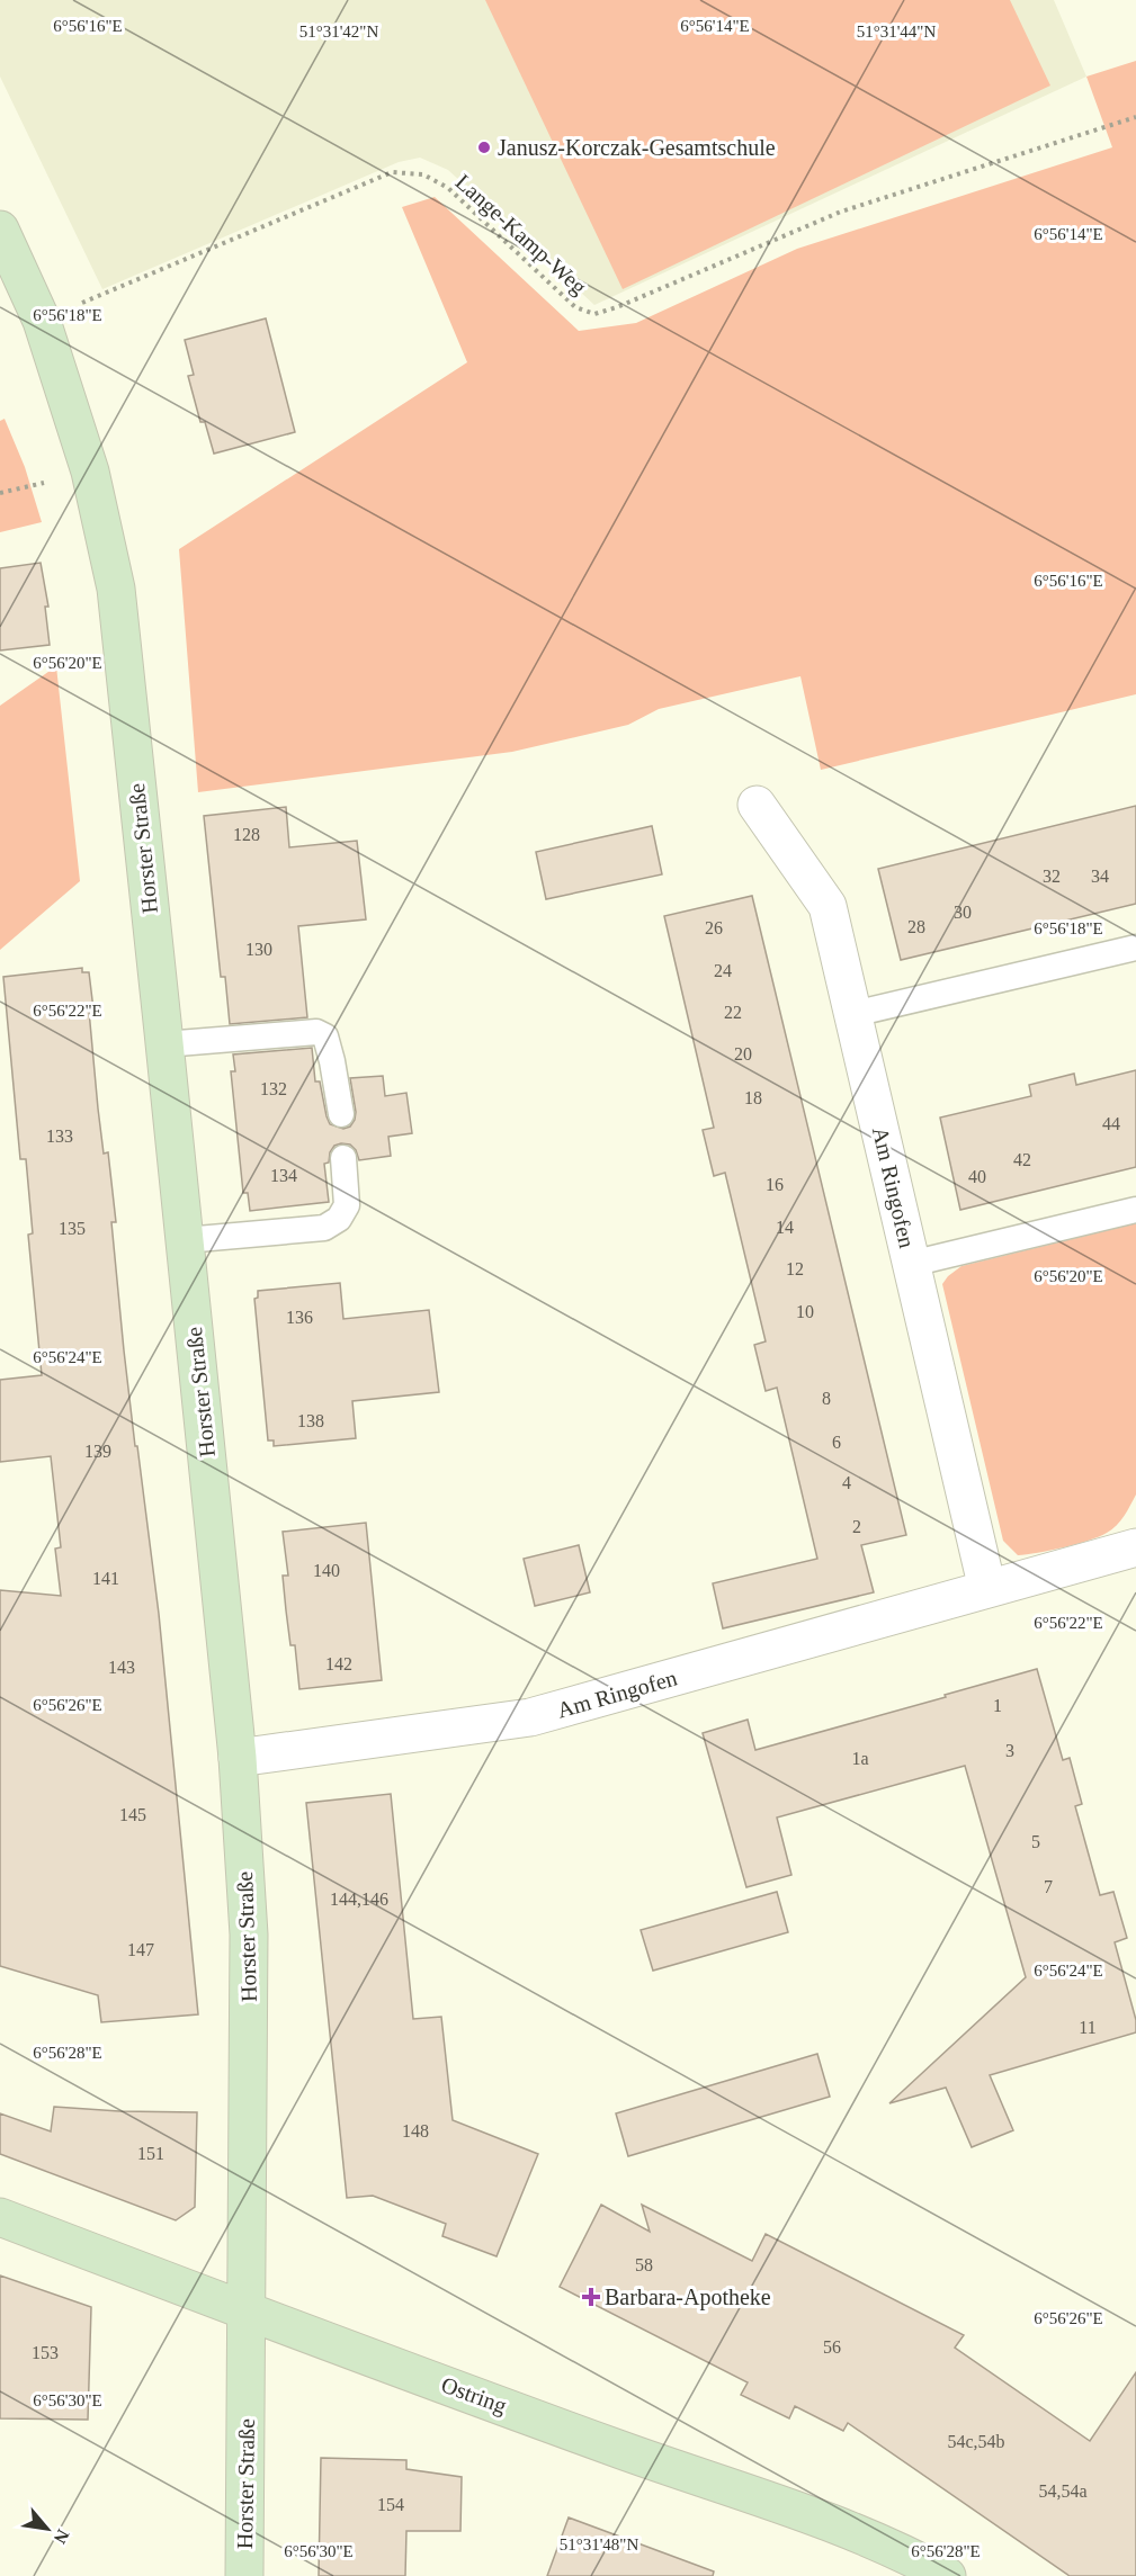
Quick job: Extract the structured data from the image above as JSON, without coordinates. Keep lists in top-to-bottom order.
{
  "streets": {
    "main road": ["Horster Straße", "Ostring"],
    "street": ["Am Ringofen"],
    "path": ["Lange-Kamp-Weg"]
  },
  "crossings": [
    ["Lange-Kamp-Weg", "Horster Straße"],
    ["Horster Straße", "Am Ringofen"],
    ["Horster Straße", "Ostring"]
  ],
  "places": {
    "other": ["Janusz-Korczak-Gesamtschule"],
    "health": ["Barbara-Apotheke"]
  },
  "house_numbers": [
    "128",
    "32",
    "34",
    "30",
    "28",
    "26",
    "130",
    "24",
    "22",
    "20",
    "132",
    "18",
    "44",
    "133",
    "42",
    "134",
    "40",
    "16",
    "14",
    "135",
    "12",
    "10",
    "136",
    "8",
    "138",
    "6",
    "139",
    "4",
    "2",
    "140",
    "141",
    "142",
    "143",
    "1",
    "3",
    "1a",
    "145",
    "5",
    "7",
    "144,146",
    "147",
    "11",
    "148",
    "151",
    "58",
    "56",
    "153",
    "54c,54b",
    "54,54a",
    "154"
  ],
  "north": "bottom right",
  "coordinates": [
    "6°56'16\"E",
    "6°56'14\"E",
    "51°31'42\"N",
    "51°31'44\"N",
    "6°56'18\"E",
    "6°56'20\"E",
    "6°56'22\"E",
    "6°56'24\"E",
    "6°56'26\"E",
    "6°56'28\"E",
    "6°56'30\"E",
    "51°31'48\"N"
  ]
}
